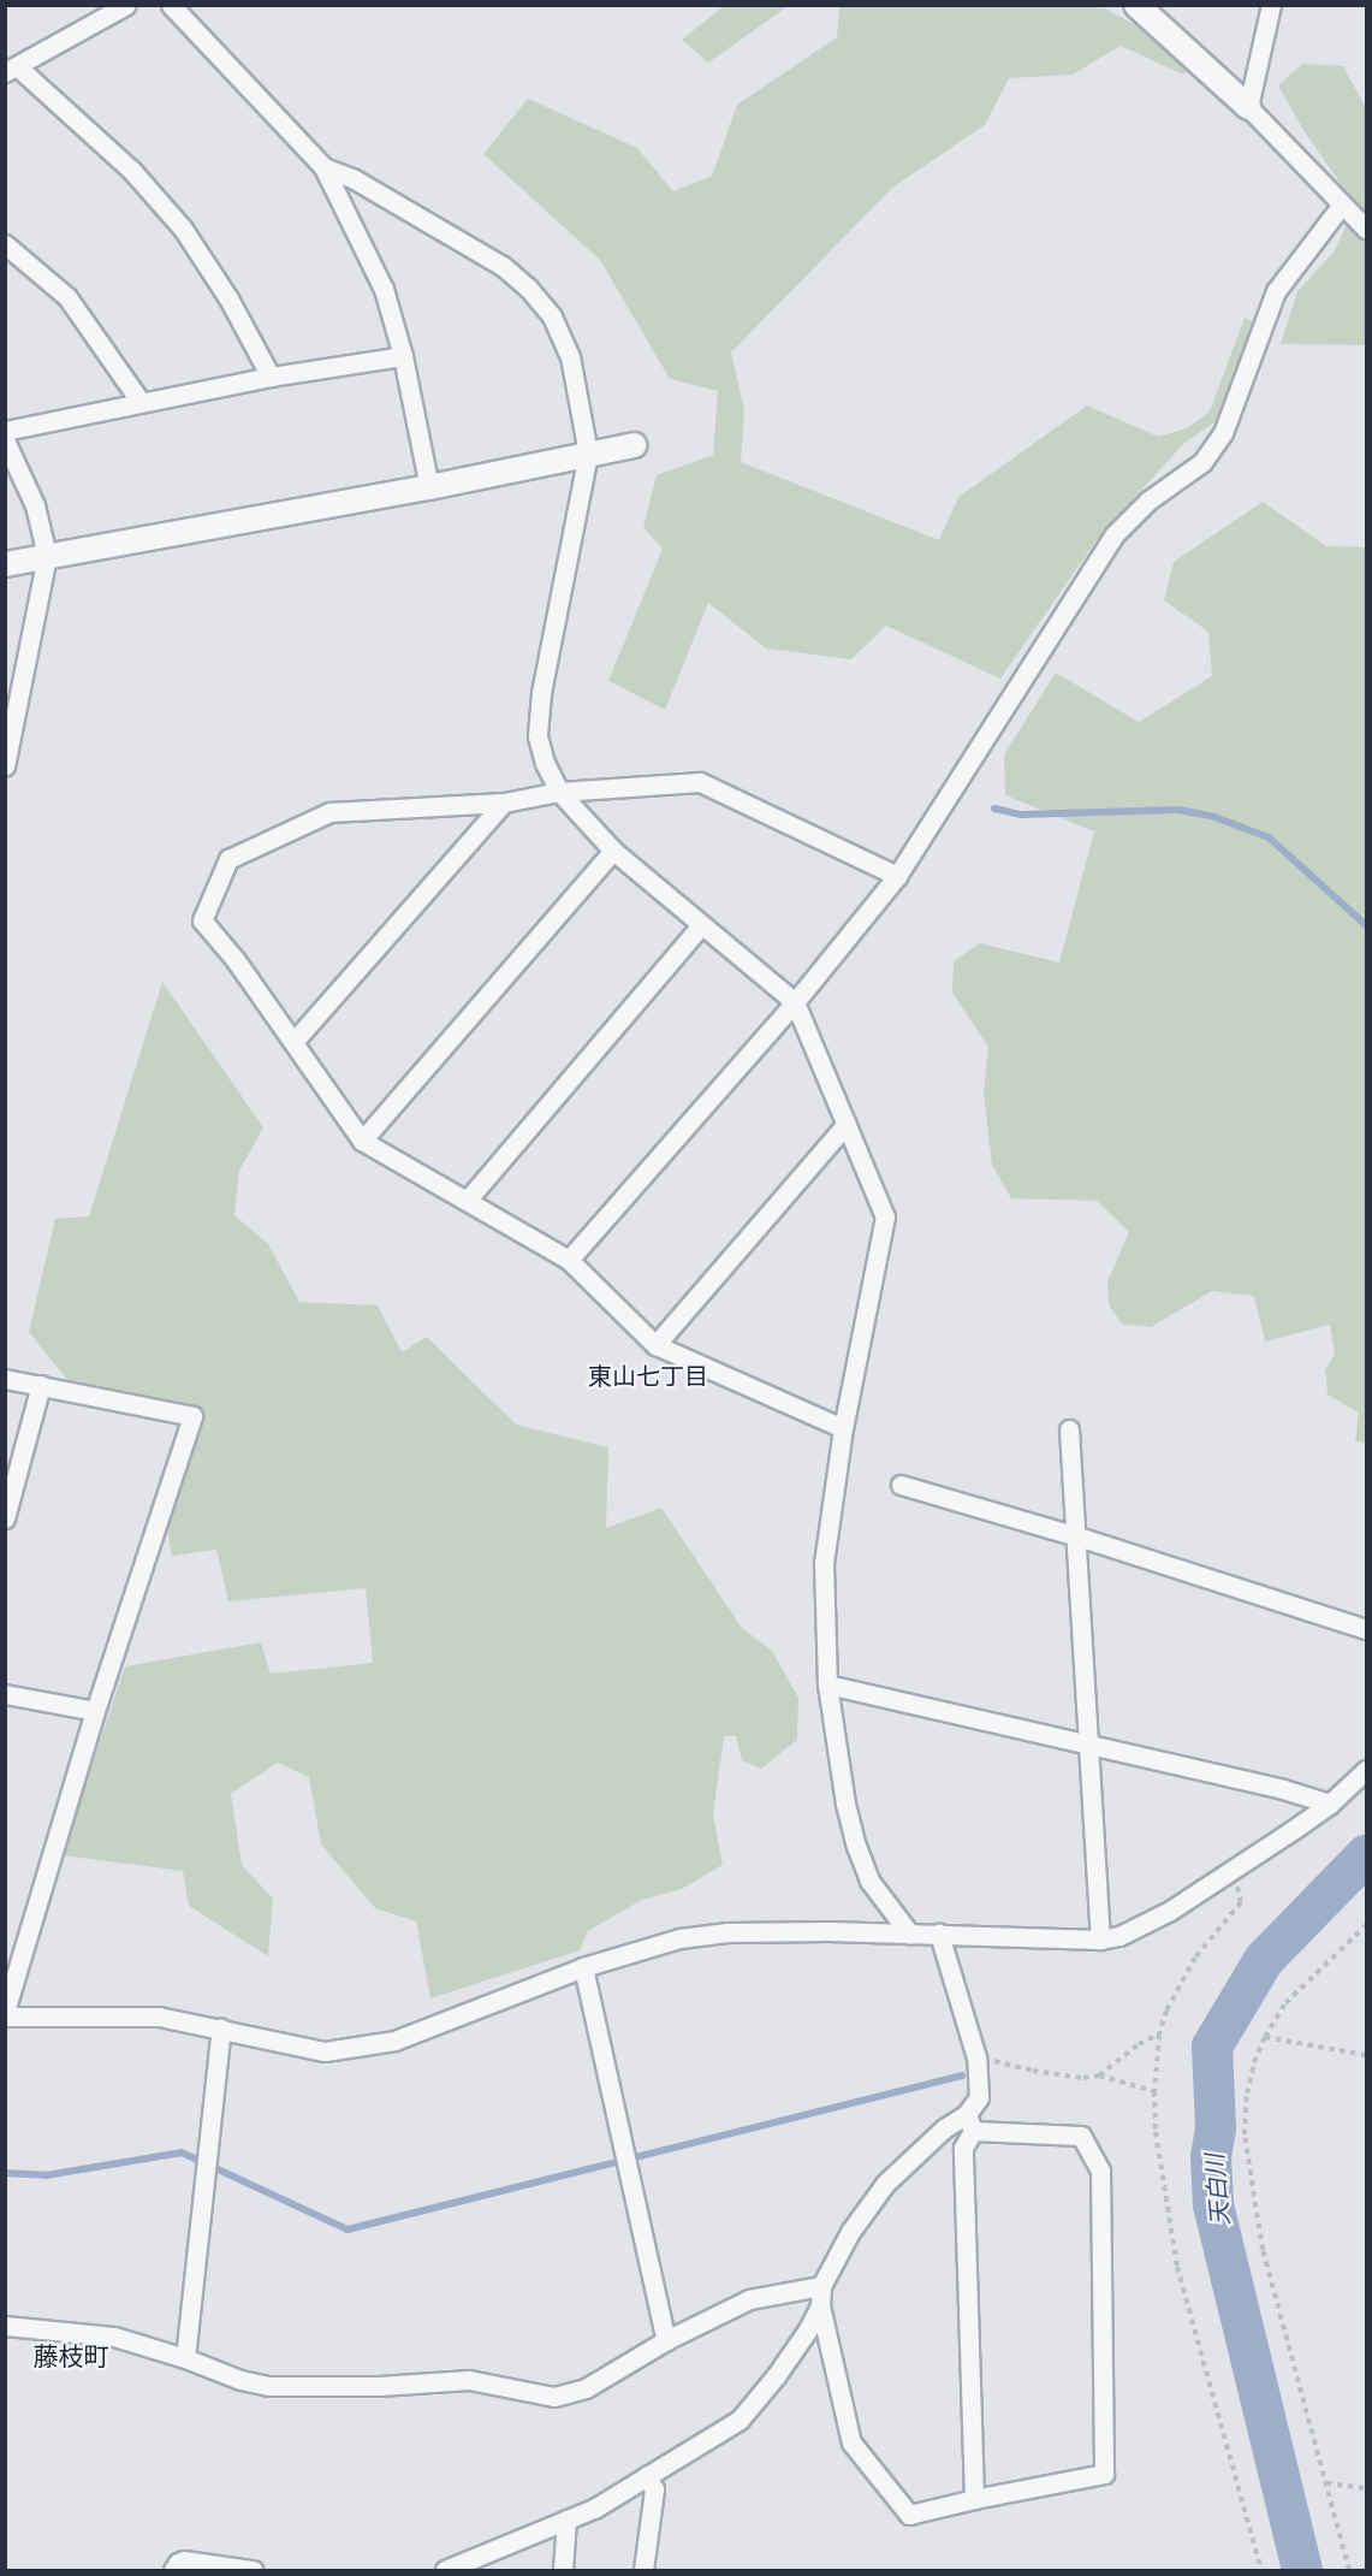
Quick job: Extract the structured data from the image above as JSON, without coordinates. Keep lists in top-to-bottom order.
{
  "districts": ["東山七丁目", "藤枝町"],
  "water": ["天白川"]
}
